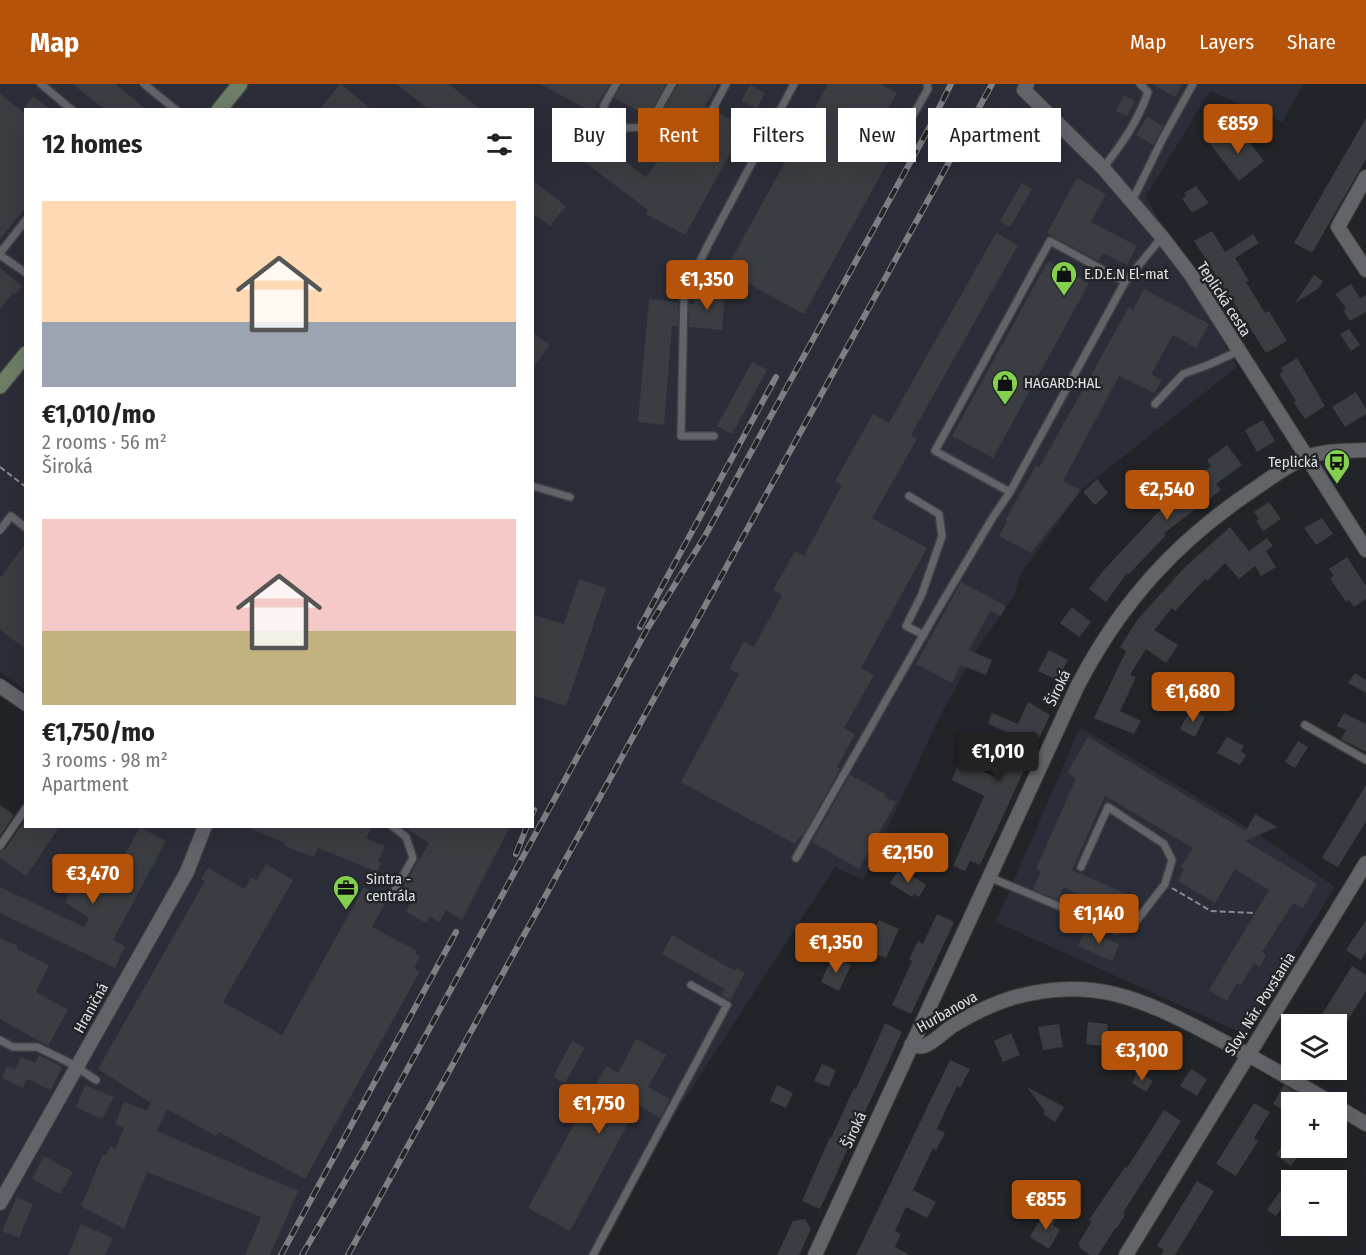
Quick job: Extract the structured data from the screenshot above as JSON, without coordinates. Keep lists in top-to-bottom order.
{
  "streets": {
    "street": [
      "Teplická cesta",
      "Široká",
      "Slov. Nár. Povstania",
      "Hraničná",
      "Hurbanova"
    ]
  },
  "crossings": [
    ["Teplická cesta", "Široká"],
    ["Široká", "Hurbanova"],
    ["Slov. Nár. Povstania", "Hurbanova"]
  ],
  "places": {
    "shop": ["E.D.E.N El-mat", "HAGARD:HAL"],
    "bus stop": ["Teplická"],
    "office": ["Sintra - centrála"]
  },
  "page": {
    "header": "Map",
    "nav": ["Map", "Layers", "Share"],
    "price": [
      "€859",
      "€1,350",
      "€2,540",
      "€1,680",
      "€1,010",
      "€2,150",
      "€3,470",
      "€1,140",
      "€1,350",
      "€3,100",
      "€1,750",
      "€855"
    ],
    "chip": [
      "Buy",
      "Rent",
      "Filters",
      "New",
      "Apartment"
    ],
    "heading": "12 homes",
    "list": [
      {
        "name": "€1,010/mo",
        "note": "2 rooms · 56 m² · Široká"
      },
      {
        "name": "€1,750/mo",
        "note": "3 rooms · 98 m² · Apartment"
      }
    ],
    "map_buttons": ["+", "−"]
  }
}
